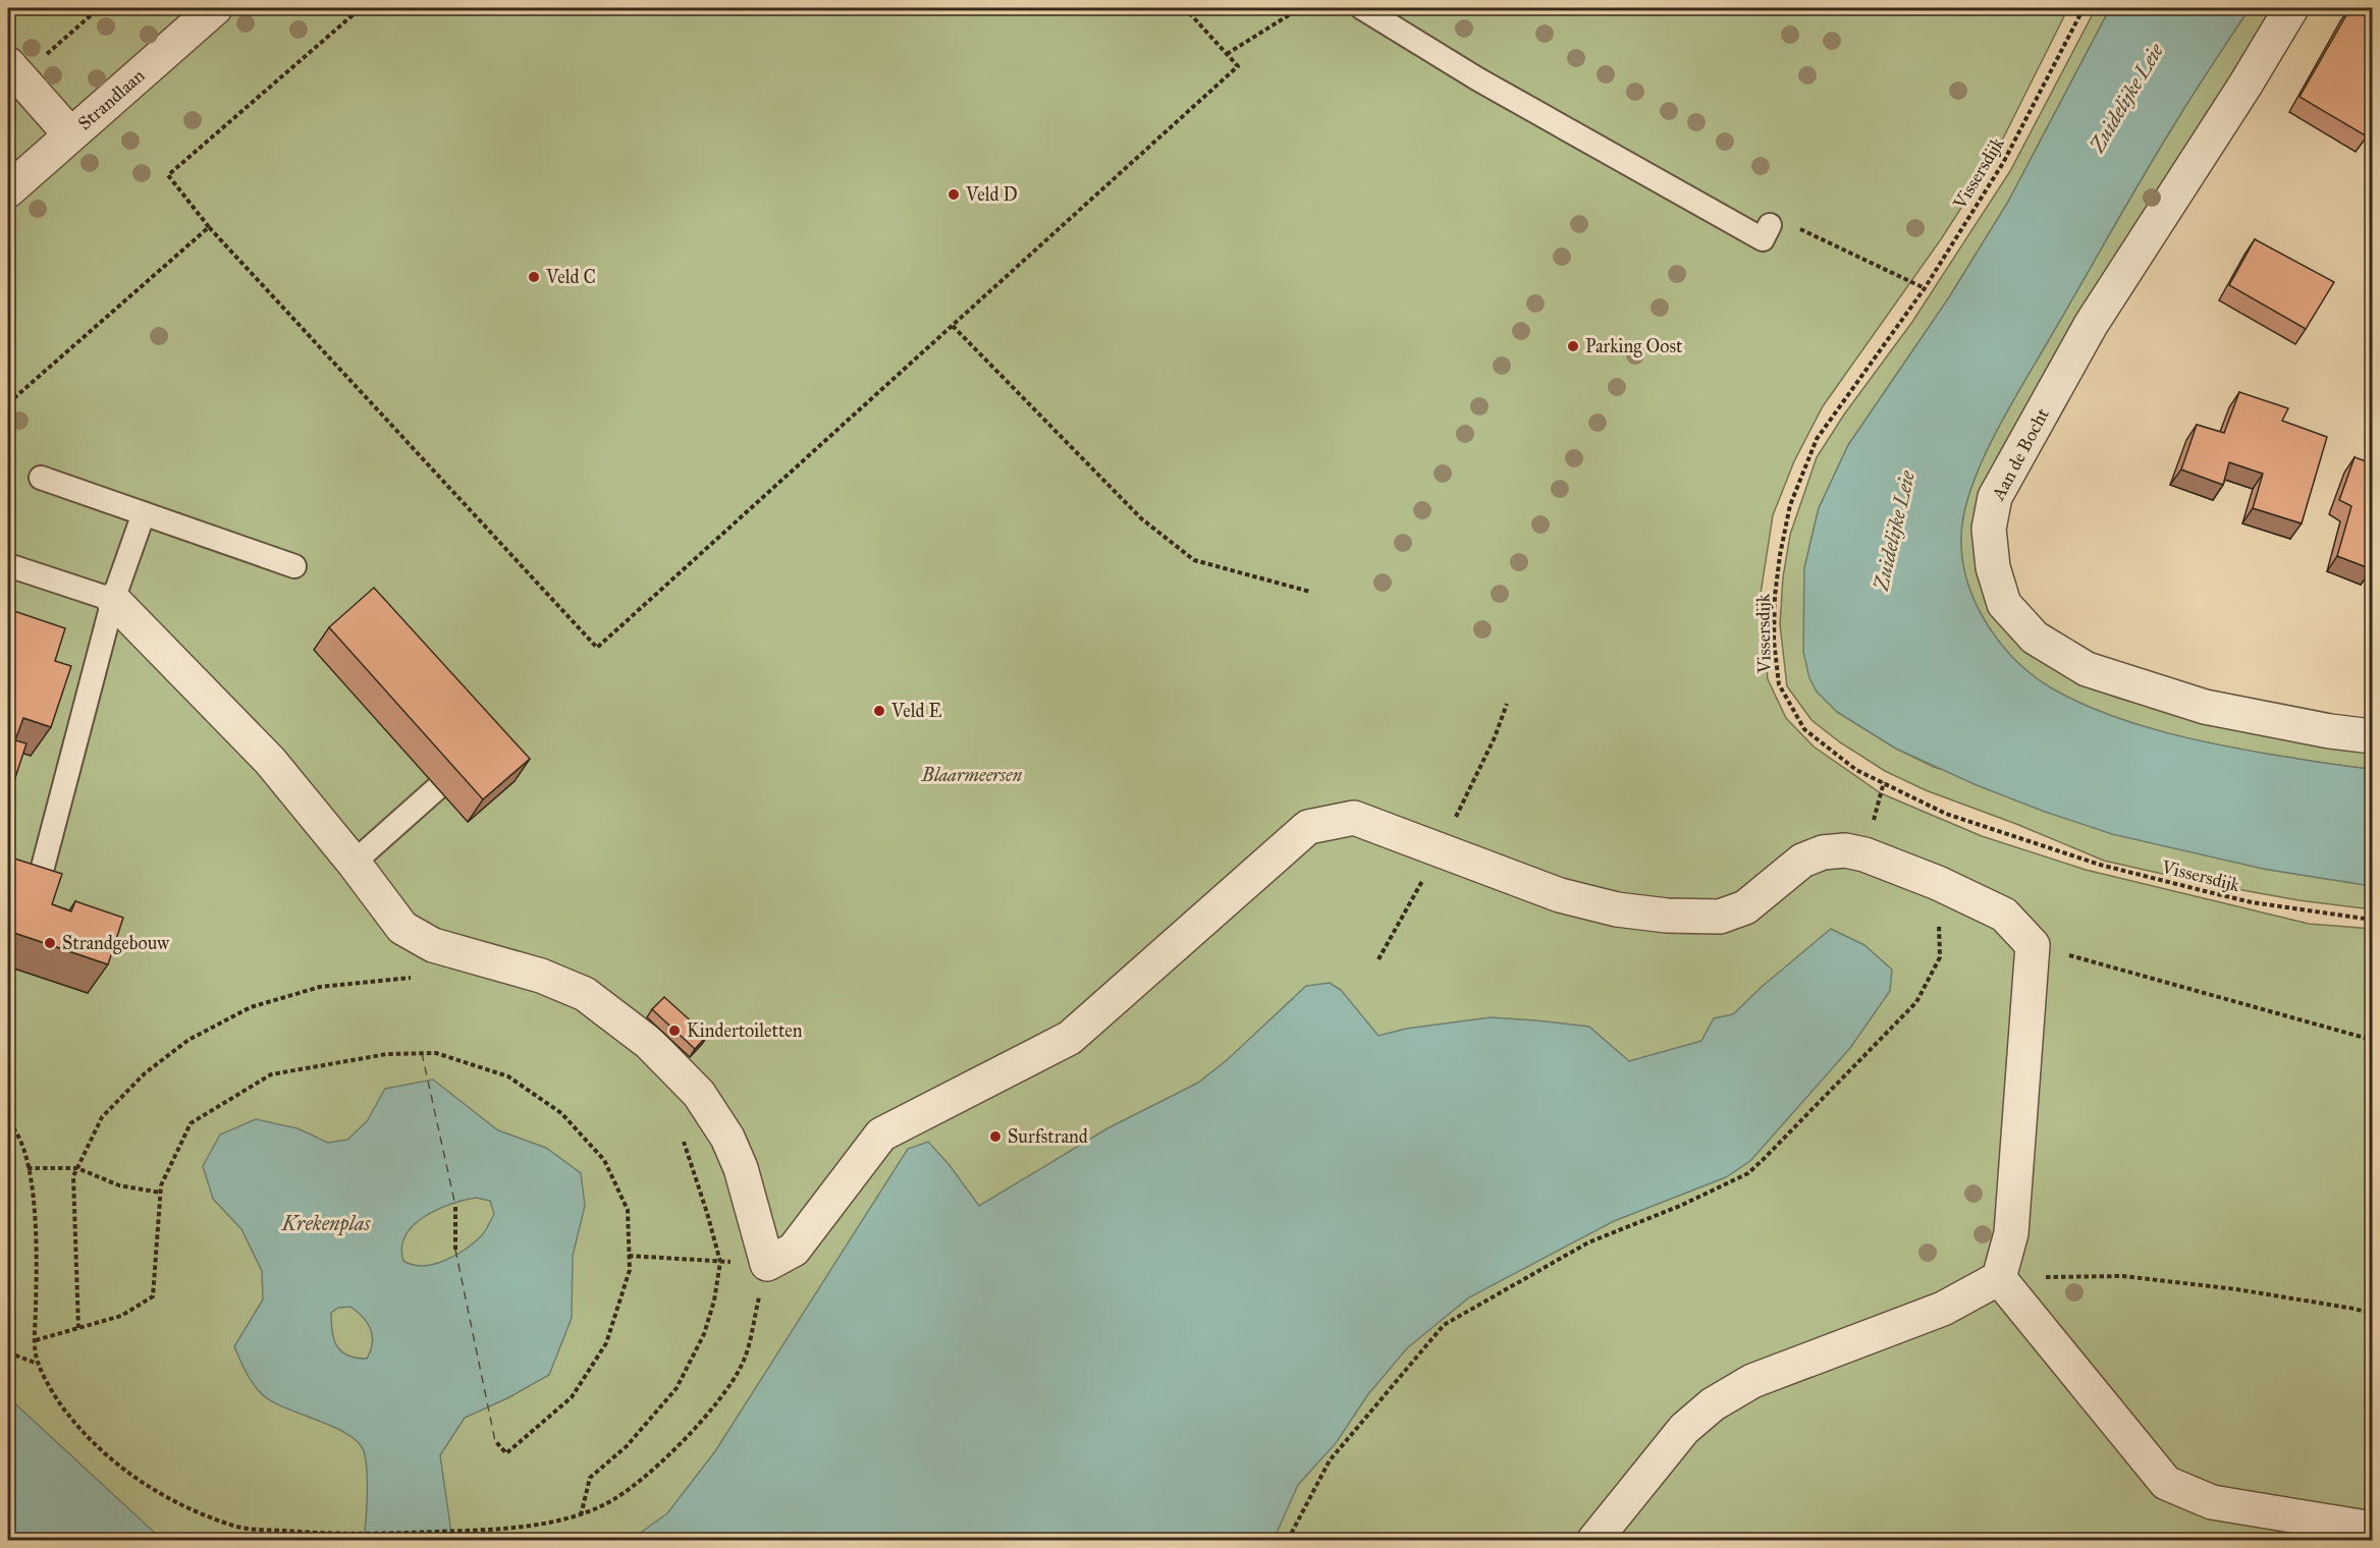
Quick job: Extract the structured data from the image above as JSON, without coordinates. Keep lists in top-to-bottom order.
{
  "streets": {
    "street": ["Strandlaan", "Aan de Bocht"],
    "path": ["Vissersdijk"]
  },
  "water": ["Zuidelijke Leie", "Krekenplas"],
  "parks": ["Blaarmeersen"],
  "places": [
    "Veld D",
    "Veld C",
    "Parking Oost",
    "Veld E",
    "Strandgebouw",
    "Kindertoiletten",
    "Surfstrand"
  ]
}
